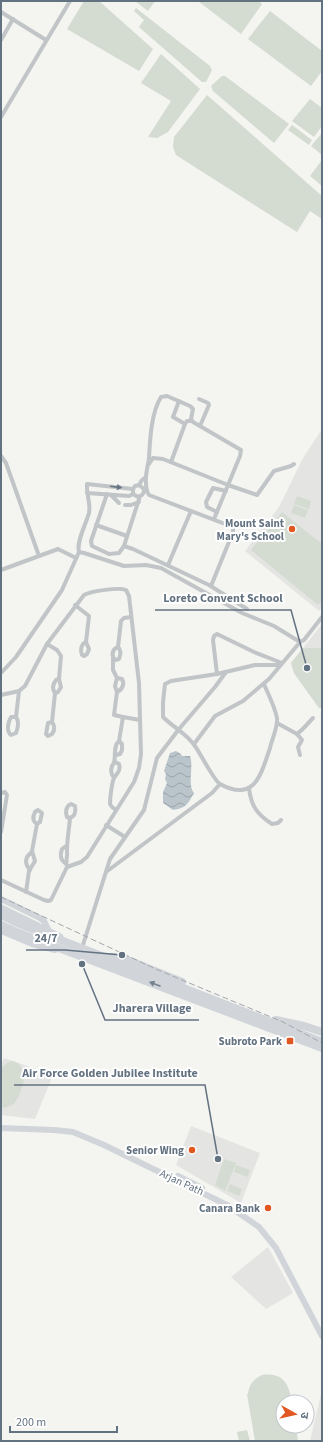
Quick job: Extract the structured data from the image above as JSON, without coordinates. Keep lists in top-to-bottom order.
{
  "streets": {
    "main road": ["Arjan Path"]
  },
  "places": {
    "other": [
      "Mount Saint Mary's School",
      "Loreto Convent School",
      "24/7",
      "Jharera Village",
      "Senior Wing",
      "Air Force Golden Jubilee Institute",
      "Canara Bank"
    ],
    "transit": ["Subroto Park"]
  },
  "scale_bar": "200 m",
  "north": "right"
}
